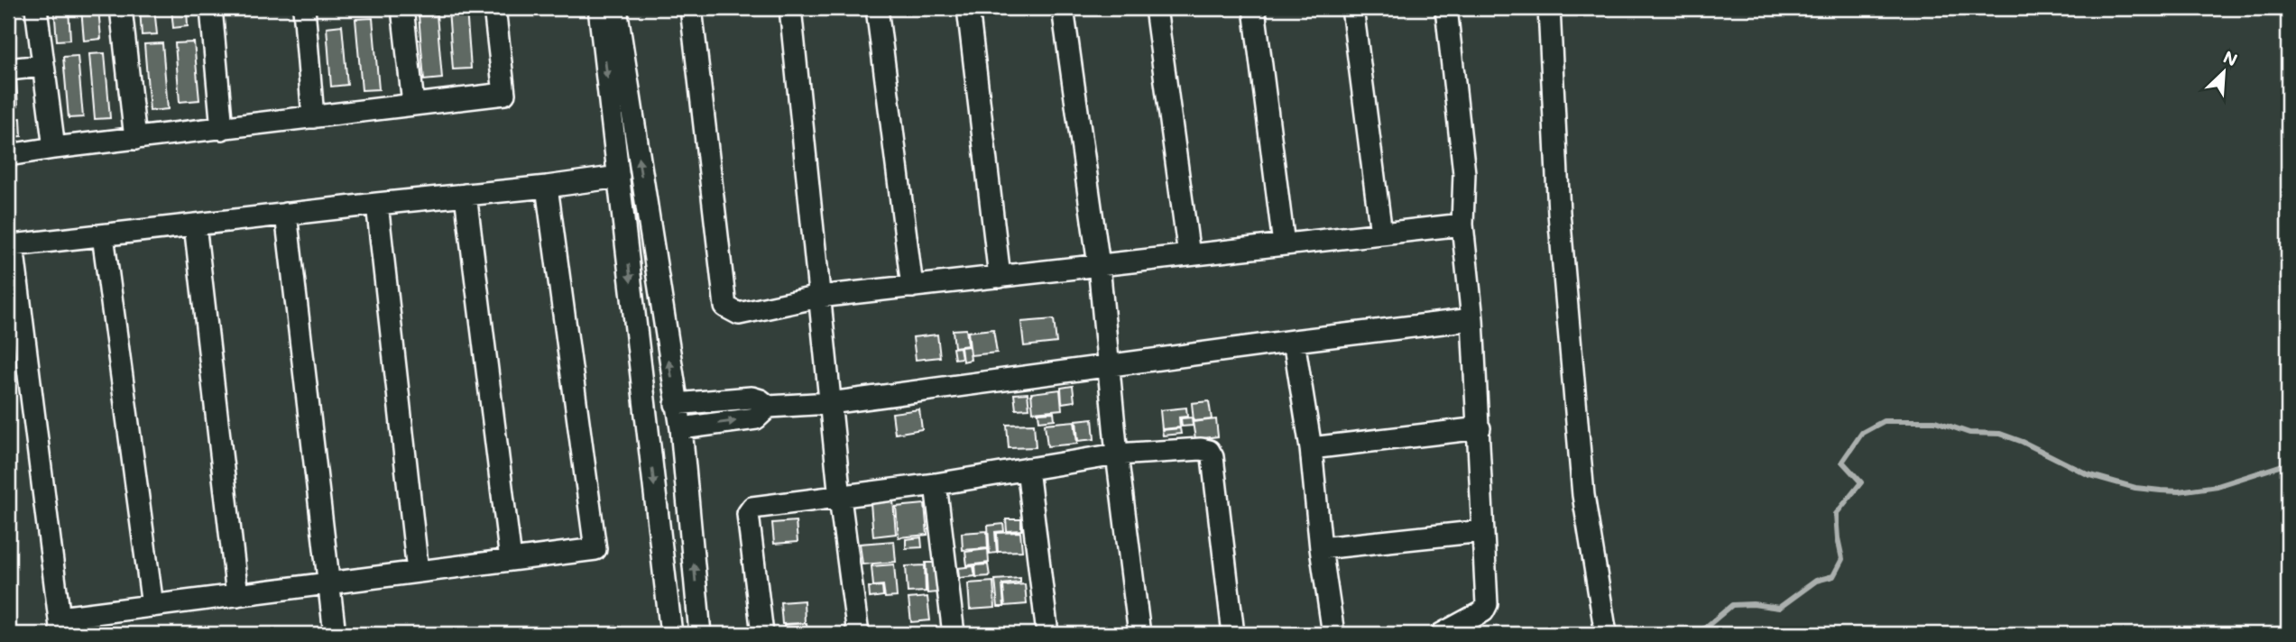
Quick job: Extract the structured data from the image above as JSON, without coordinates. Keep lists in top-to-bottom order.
{
  "north": "top right"
}
